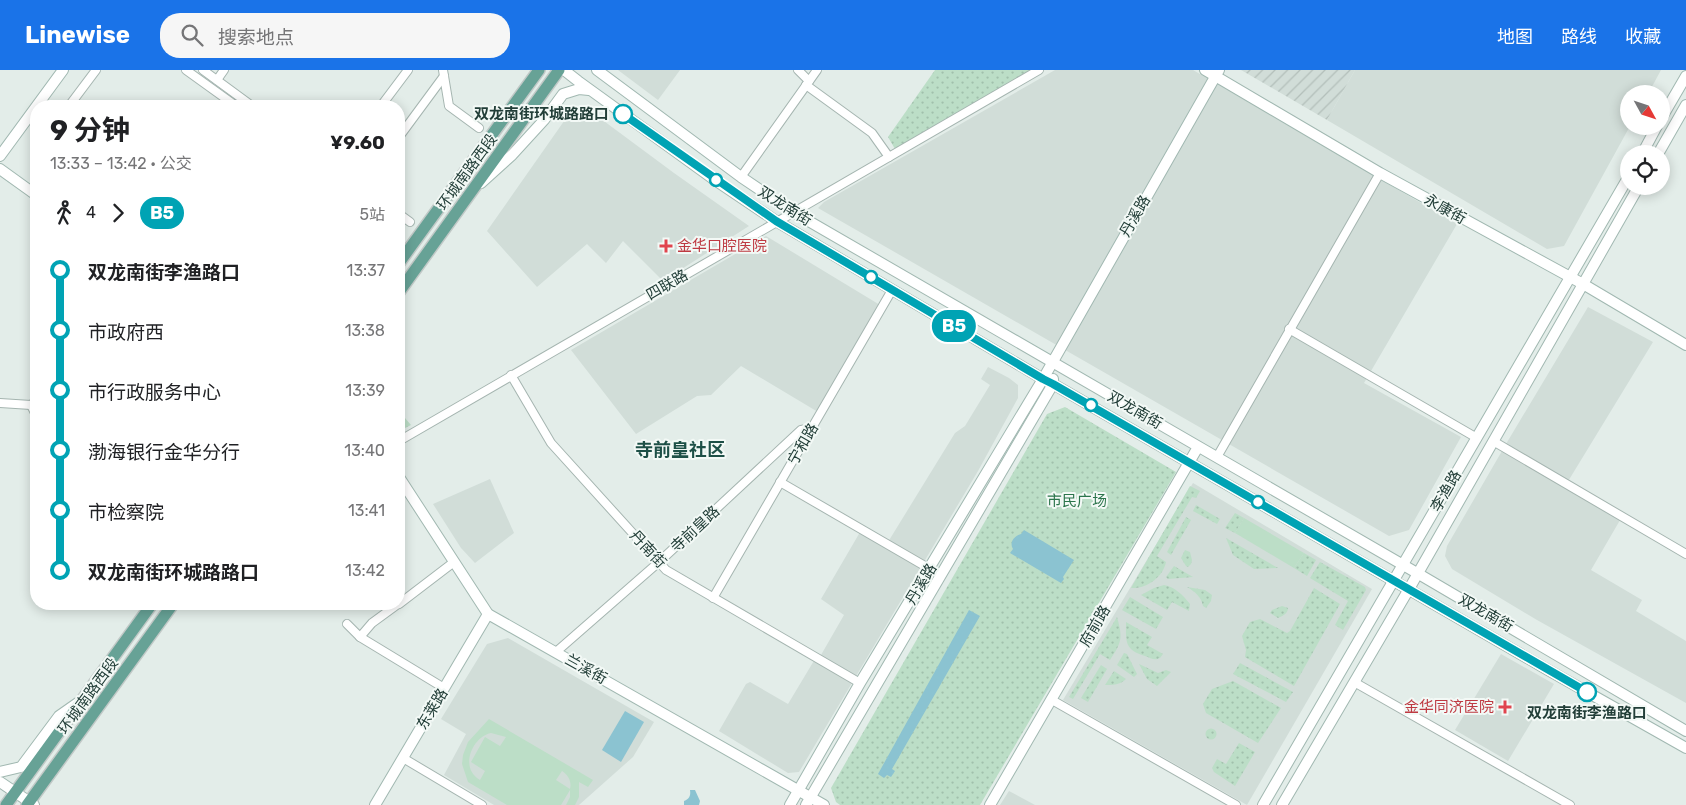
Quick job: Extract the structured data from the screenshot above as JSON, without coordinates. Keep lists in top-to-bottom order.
{
  "streets": {
    "main road": [
      "环城南路西段",
      "双龙南街",
      "永康街",
      "丹溪路",
      "李渔路",
      "府前路",
      "兰溪街",
      "东莱路"
    ],
    "street": [
      "四联路",
      "宁和路",
      "寺前皇路",
      "丹南街"
    ]
  },
  "crossings": [
    ["双龙南街", "丹溪路"],
    ["双龙南街", "四联路"],
    ["双龙南街", "宁和路"],
    ["双龙南街", "李渔路"],
    ["双龙南街", "府前路"],
    ["永康街", "丹溪路"],
    ["永康街", "李渔路"],
    ["丹溪路", "丹南街"],
    ["丹溪路", "兰溪街"],
    ["四联路", "丹南街"],
    ["宁和路", "寺前皇路"],
    ["宁和路", "丹南街"],
    ["寺前皇路", "丹南街"],
    ["寺前皇路", "兰溪街"],
    ["兰溪街", "东莱路"]
  ],
  "districts": ["寺前皇社区"],
  "parks": ["市民广场"],
  "places": {
    "other": ["双龙南街环城路路口", "双龙南街李渔路口"],
    "health": ["金华口腔医院", "金华同济医院"]
  },
  "lines": ["bus line B5"],
  "north": "bottom right",
  "page": {
    "header": "Linewise",
    "search": "搜索地点",
    "nav": ["地图", "路线", "收藏"],
    "on_map": "B5",
    "heading": ["9 分钟", "13:33 – 13:42 · 公交", "¥9.60"],
    "legs": ["4", "B5", "5站"],
    "list": [
      {
        "name": "双龙南街李渔路口",
        "value": "13:37"
      },
      {
        "name": "市政府西",
        "value": "13:38"
      },
      {
        "name": "市行政服务中心",
        "value": "13:39"
      },
      {
        "name": "渤海银行金华分行",
        "value": "13:40"
      },
      {
        "name": "市检察院",
        "value": "13:41"
      },
      {
        "name": "双龙南街环城路路口",
        "value": "13:42"
      }
    ]
  }
}
